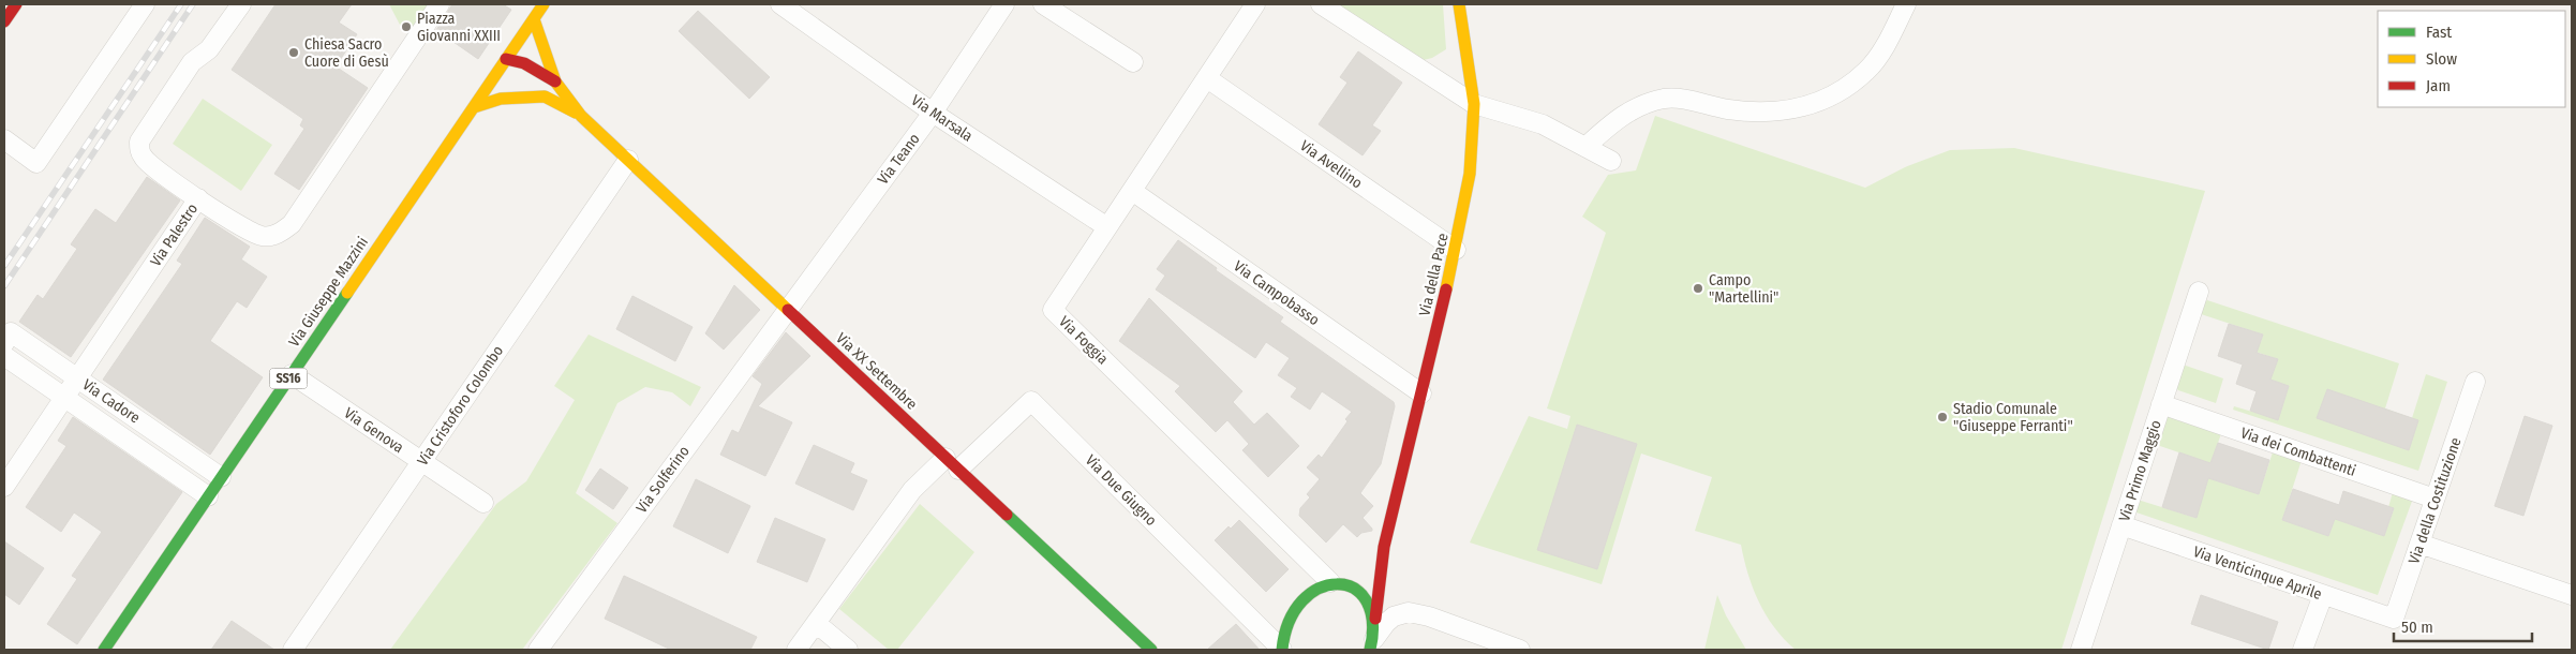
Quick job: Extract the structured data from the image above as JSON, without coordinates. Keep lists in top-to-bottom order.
{
  "streets": {
    "main road": [
      "Via della Pace",
      "Via Giuseppe Mazzini",
      "Via XX Settembre",
      "SS16"
    ],
    "street": [
      "Via Marsala",
      "Via Teano",
      "Via Avellino",
      "Via Palestro",
      "Via Campobasso",
      "Via Foggia",
      "Via Cadore",
      "Via Cristoforo Colombo",
      "Via Genova",
      "Via dei Combattenti",
      "Via Primo Maggio",
      "Via Solferino",
      "Via Due Giugno",
      "Via della Costituzione",
      "Via Venticinque Aprile"
    ]
  },
  "crossings": [
    ["Via Marsala", "Via Teano"],
    ["Via Marsala", "Via Foggia"],
    ["Via Teano", "Via XX Settembre"],
    ["Via Teano", "Via Solferino"],
    ["Via Avellino", "Via della Pace"],
    ["Via Avellino", "Via Foggia"],
    ["Via Palestro", "Via Cadore"],
    ["Via della Pace", "Via Campobasso"],
    ["Via Giuseppe Mazzini", "Via XX Settembre"],
    ["Via Giuseppe Mazzini", "Via Cadore"],
    ["Via Giuseppe Mazzini", "Via Genova"],
    ["Via Campobasso", "Via Foggia"],
    ["Via XX Settembre", "Via Cristoforo Colombo"],
    ["Via XX Settembre", "Via Solferino"],
    ["Via XX Settembre", "Via Due Giugno"],
    ["Via Cristoforo Colombo", "Via Genova"],
    ["Via dei Combattenti", "Via Primo Maggio"],
    ["Via dei Combattenti", "Via della Costituzione"],
    ["Via Primo Maggio", "Via Venticinque Aprile"],
    ["Via della Costituzione", "Via Venticinque Aprile"]
  ],
  "places": [
    "Piazza Giovanni XXIII",
    "Chiesa Sacro Cuore di Gesù",
    "Campo \"Martellini\"",
    "Stadio Comunale \"Giuseppe Ferranti\""
  ],
  "legend": ["Fast", "Slow", "Jam"],
  "scale_bar": "50 m"
}
